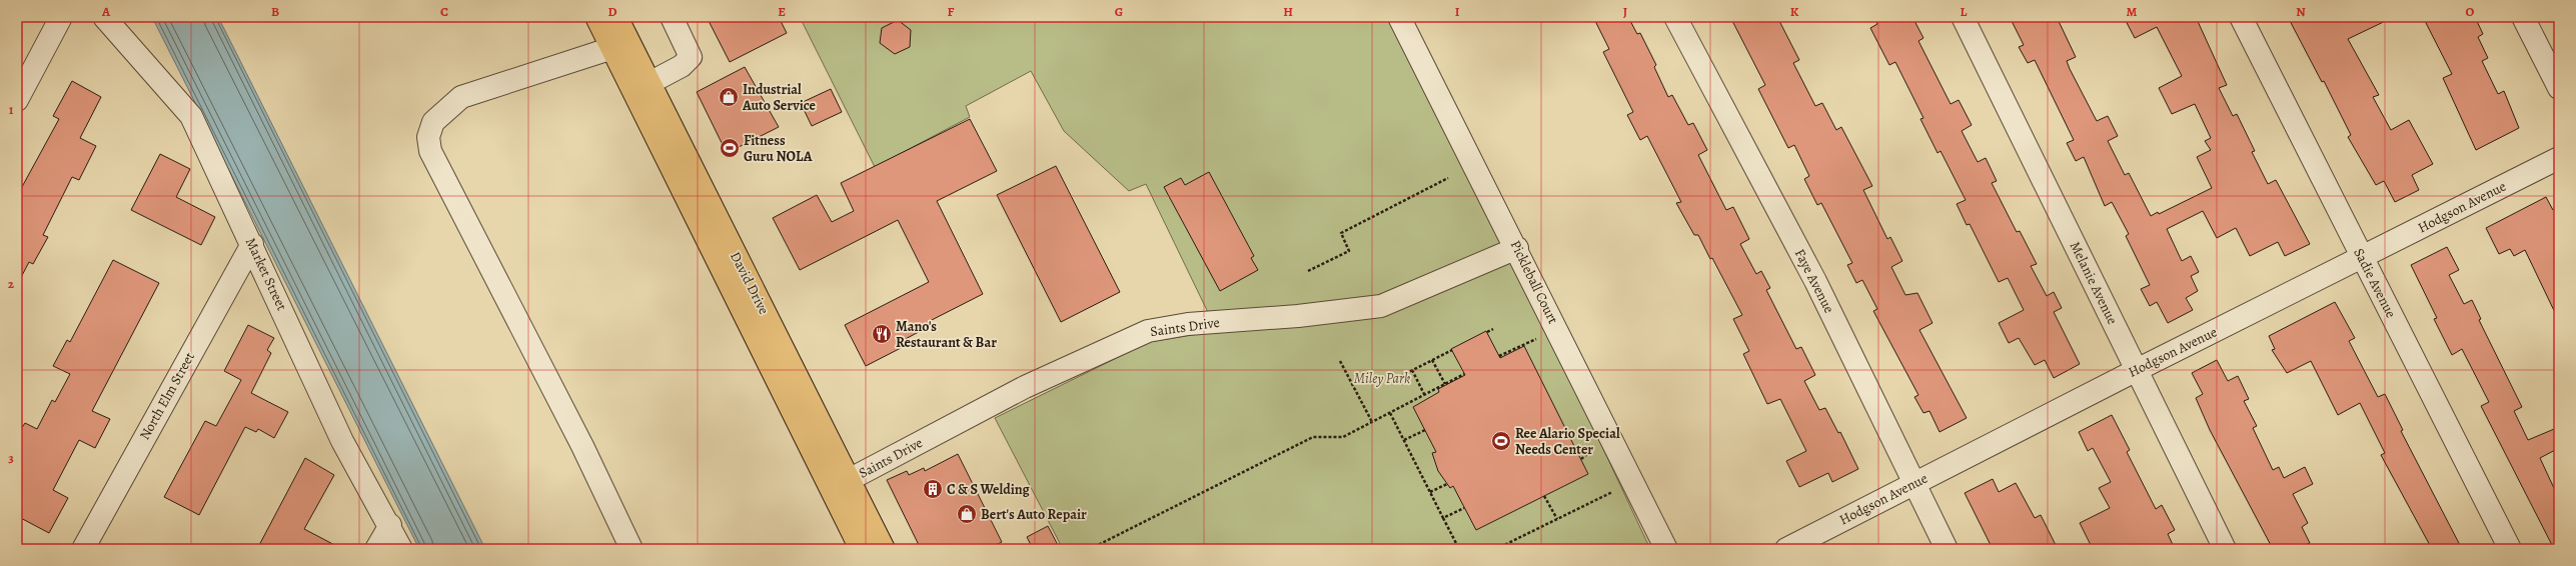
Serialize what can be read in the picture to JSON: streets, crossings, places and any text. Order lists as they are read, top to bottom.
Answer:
{
  "streets": {
    "main road": ["David Drive"],
    "street": [
      "Hodgson Avenue",
      "Market Street",
      "Faye Avenue",
      "Pickleball Court",
      "Melanie Avenue",
      "Sadie Avenue",
      "Saints Drive",
      "North Elm Street"
    ]
  },
  "crossings": [
    ["Hodgson Avenue", "Faye Avenue"],
    ["Hodgson Avenue", "Melanie Avenue"],
    ["Hodgson Avenue", "Sadie Avenue"],
    ["Market Street", "North Elm Street"],
    ["Pickleball Court", "Saints Drive"],
    ["David Drive", "Saints Drive"]
  ],
  "parks": ["Miley Park"],
  "places": {
    "shop": ["Industrial Auto Service", "Bert's Auto Repair"],
    "sports": ["Fitness Guru NOLA", "Ree Alario Special Needs Center"],
    "restaurant": ["Mano's Restaurant & Bar"],
    "building": ["C & S Welding"]
  },
  "grid": {
    "columns": [
      "A",
      "B",
      "C",
      "D",
      "E",
      "F",
      "G",
      "H",
      "I",
      "J",
      "K",
      "L",
      "M",
      "N",
      "O"
    ],
    "rows": ["1", "2", "3"]
  }
}
